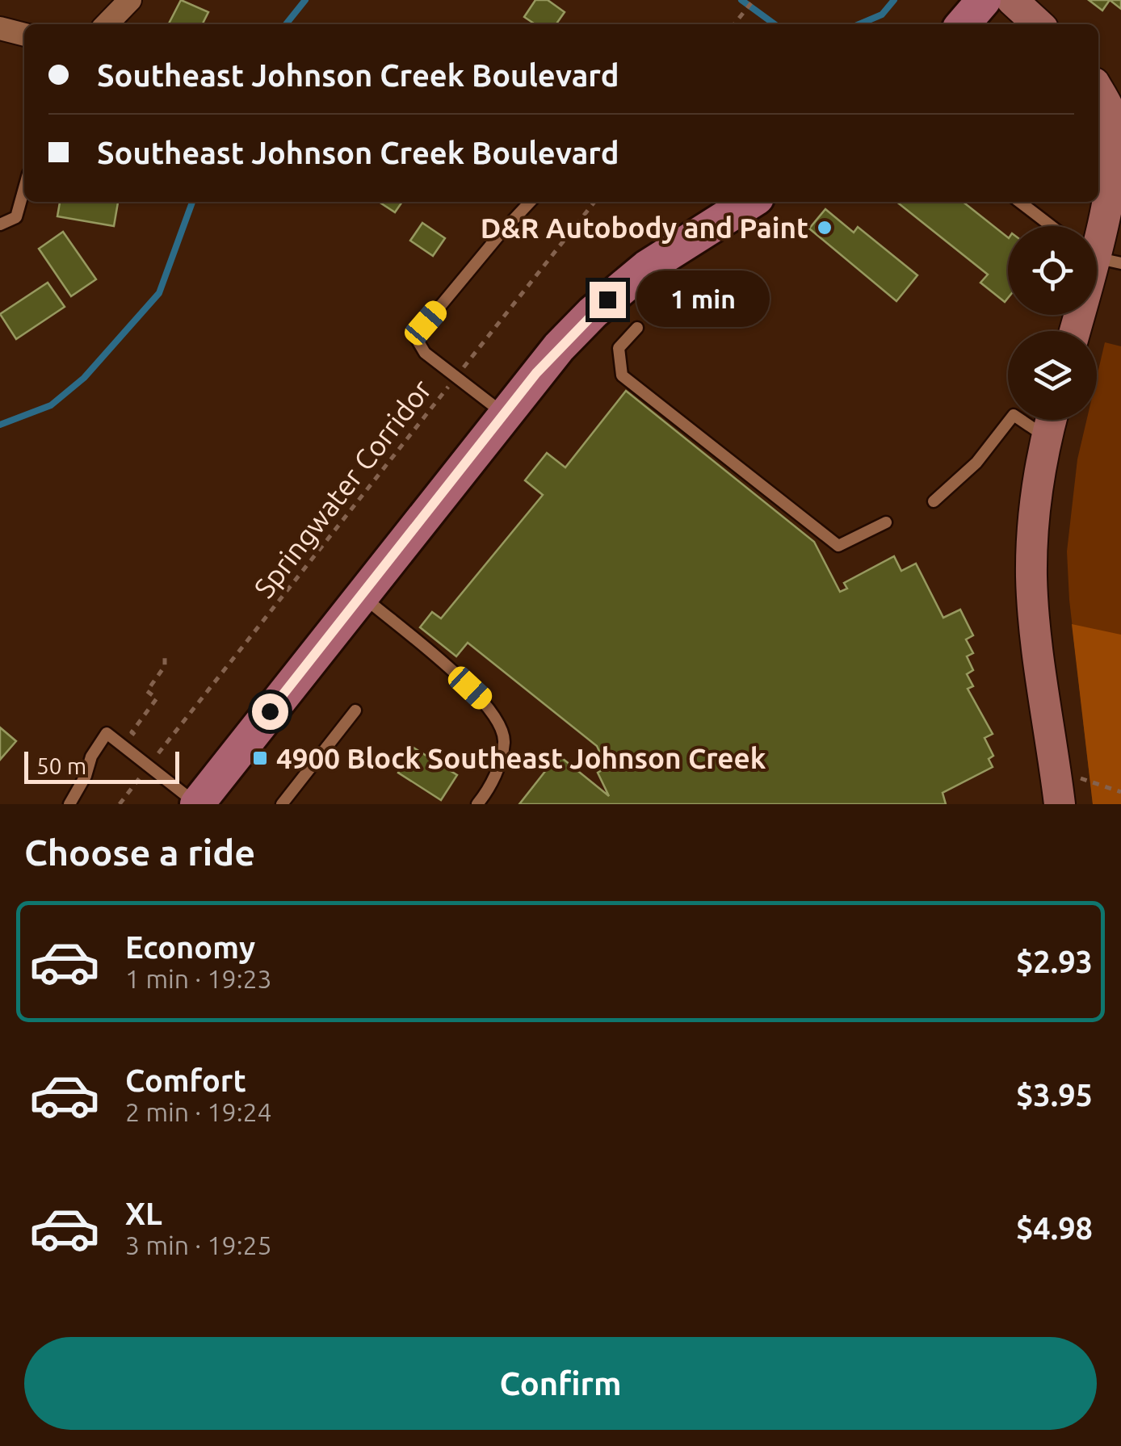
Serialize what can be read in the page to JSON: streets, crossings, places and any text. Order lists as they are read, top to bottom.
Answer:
{
  "streets": {
    "path": ["Springwater Corridor"]
  },
  "places": {
    "other": ["D&R Autobody and Paint"],
    "transit": ["4900 Block Southeast Johnson Creek"]
  },
  "scale_bar": "50 m",
  "page": {
    "banner": ["Southeast Johnson Creek Boulevard", "Southeast Johnson Creek Boulevard"],
    "bubble": "1 min",
    "scale": "50 m",
    "heading": "Choose a ride",
    "list": [
      {
        "name": "Economy",
        "note": "1 min · 19:23",
        "value": "$2.93"
      },
      {
        "name": "Comfort",
        "note": "2 min · 19:24",
        "value": "$3.95"
      },
      {
        "name": "XL",
        "note": "3 min · 19:25",
        "value": "$4.98"
      }
    ],
    "buttons": "Confirm"
  }
}
